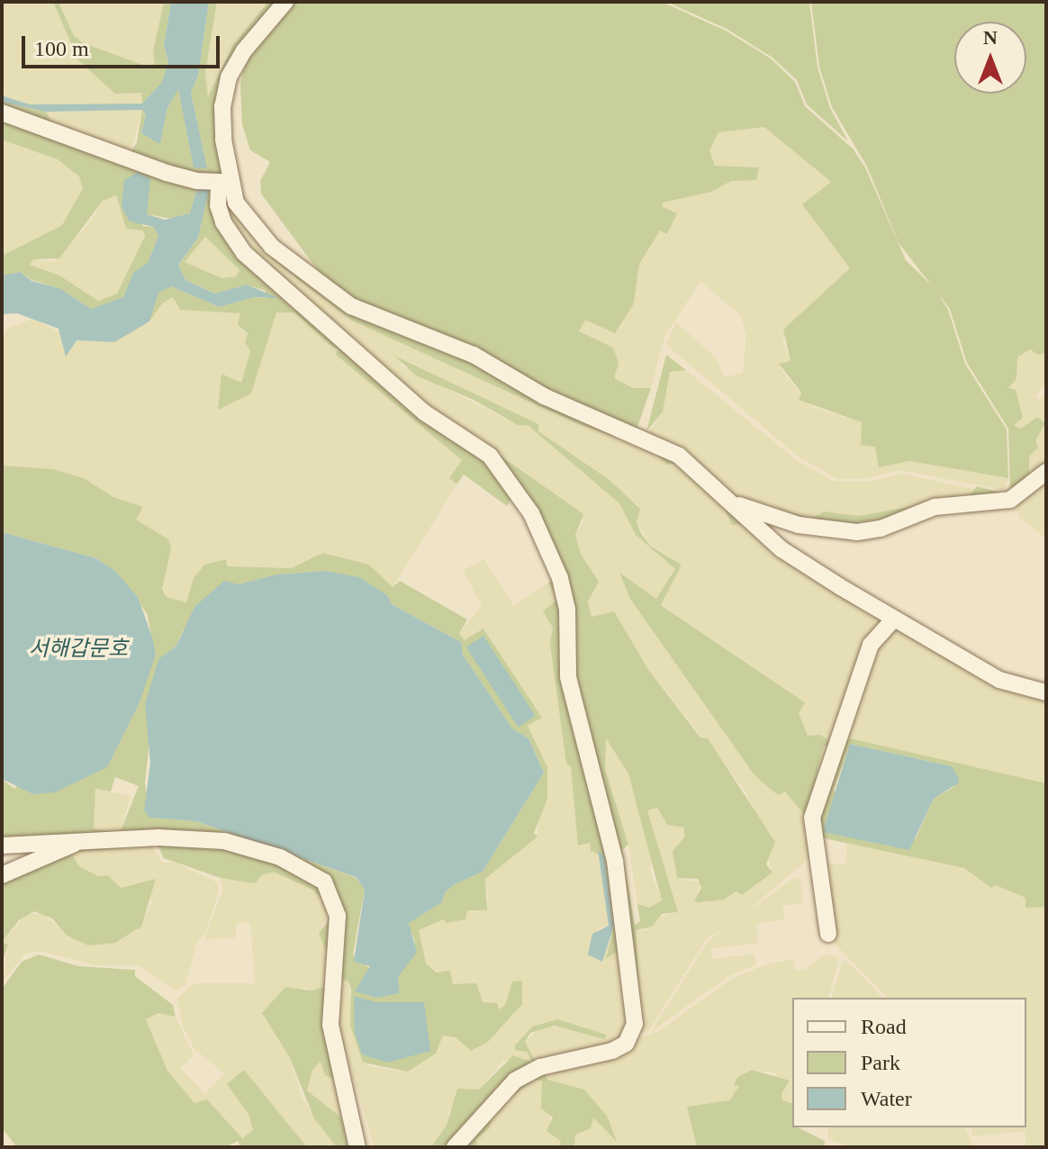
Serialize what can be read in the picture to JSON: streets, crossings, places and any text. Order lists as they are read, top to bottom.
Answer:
{
  "water": ["서해갑문호"],
  "legend": ["Road", "Park", "Water"],
  "scale_bar": "100 m",
  "north": "top"
}
